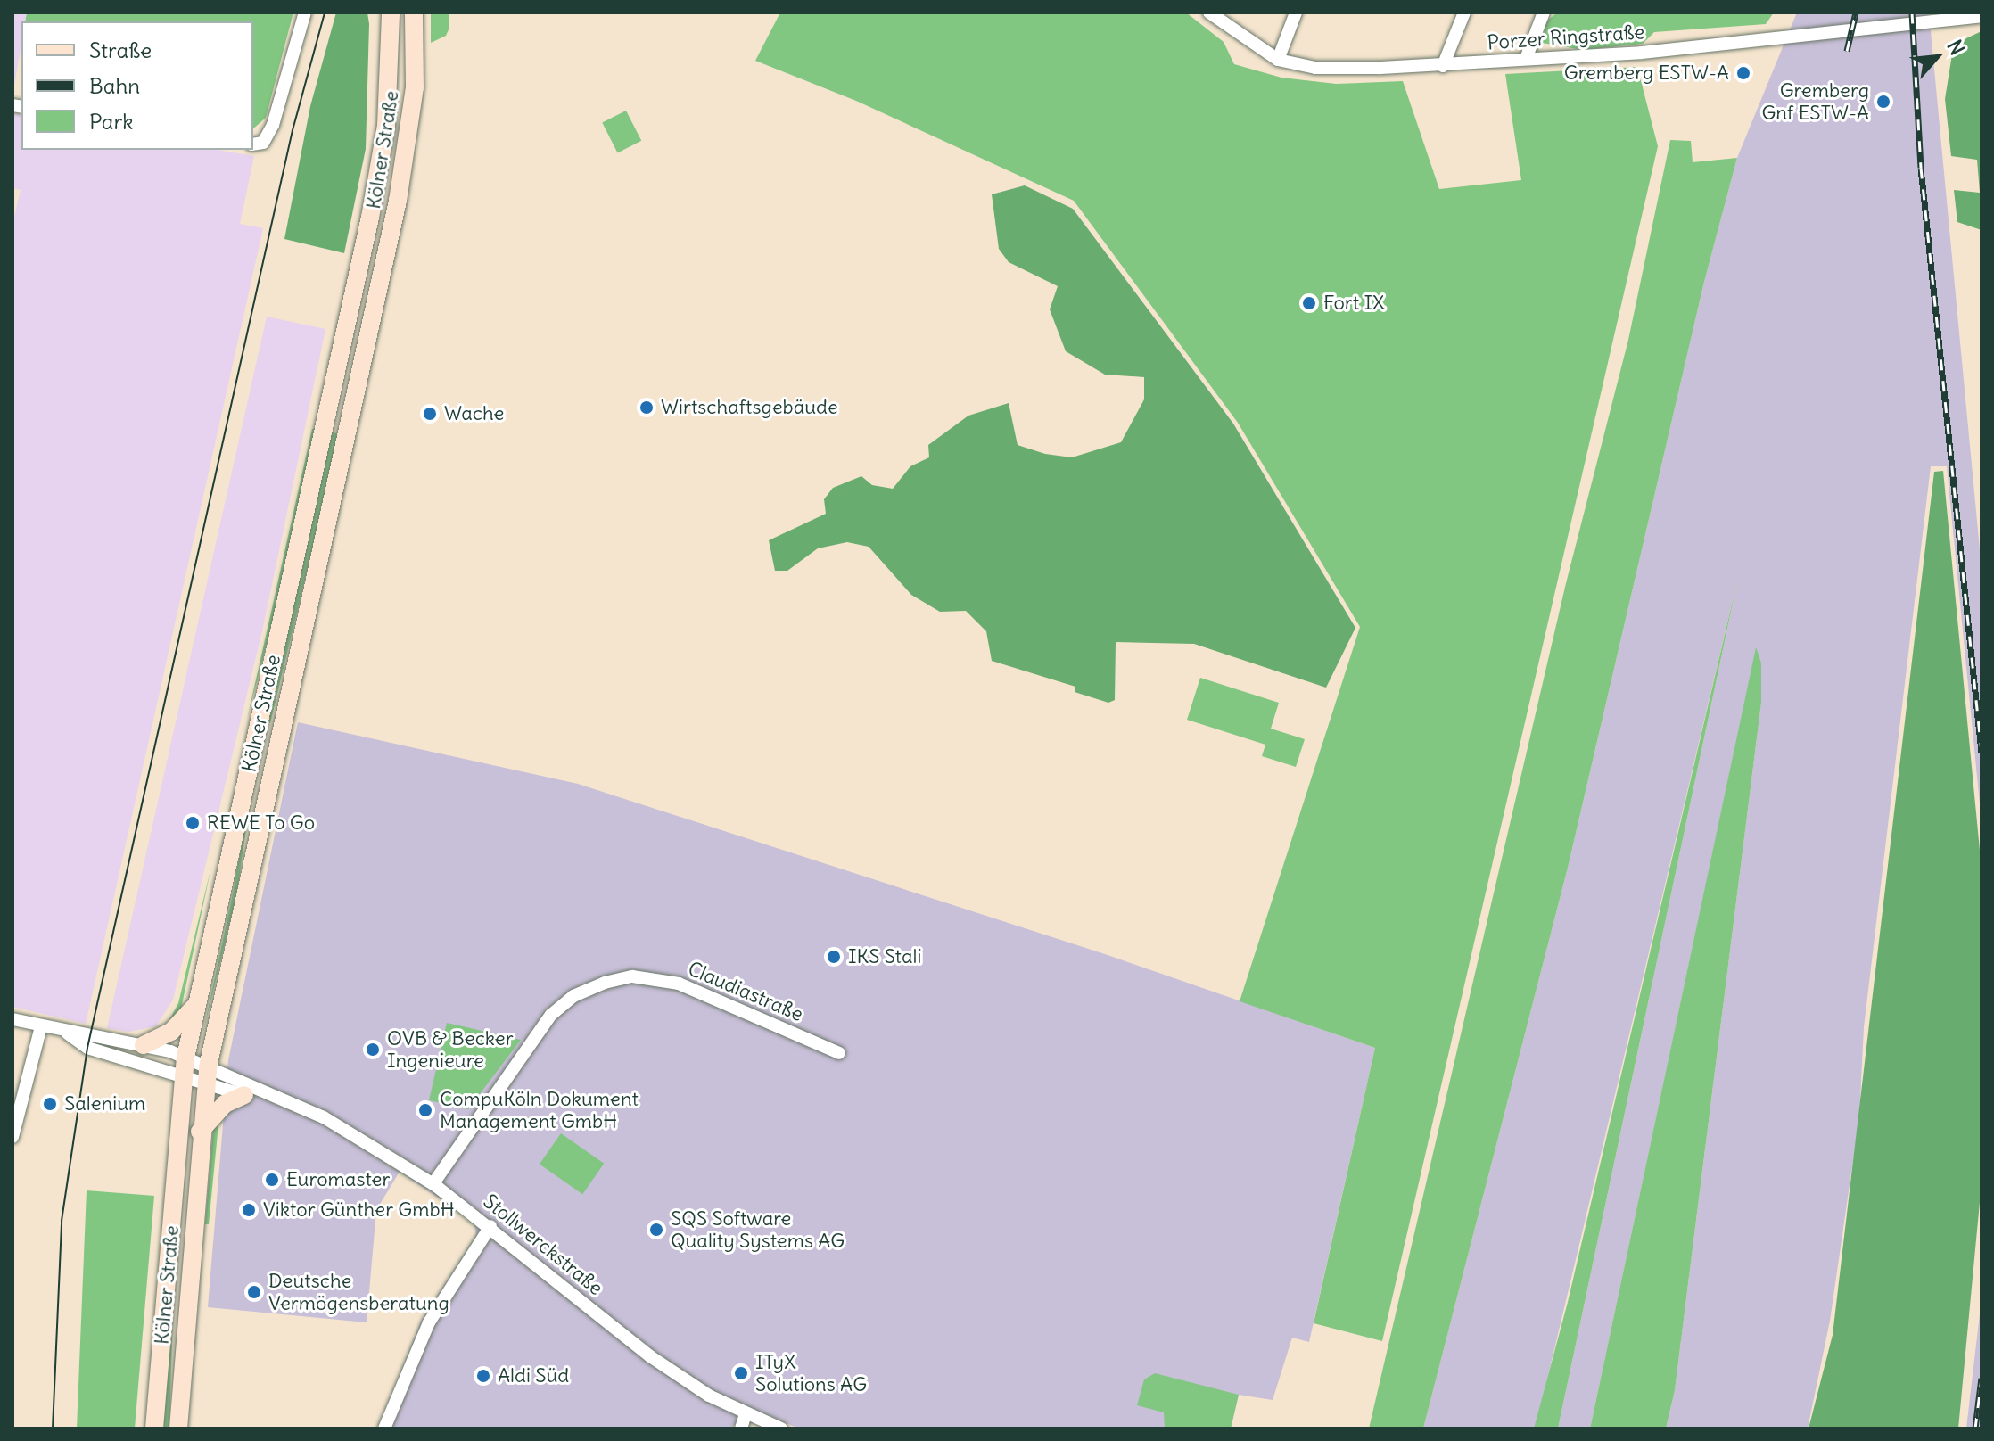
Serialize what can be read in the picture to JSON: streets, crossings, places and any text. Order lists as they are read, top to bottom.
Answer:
{
  "streets": {
    "main road": ["Kölner Straße"],
    "street": ["Porzer Ringstraße", "Claudiastraße", "Stollwerckstraße"]
  },
  "crossings": [
    ["Kölner Straße", "Stollwerckstraße"],
    ["Claudiastraße", "Stollwerckstraße"]
  ],
  "places": [
    "Gremberg ESTW-A",
    "Gremberg Gnf ESTW-A",
    "Fort IX",
    "Wirtschaftsgebäude",
    "Wache",
    "REWE To Go",
    "IKS Stali",
    "OVB & Becker Ingenieure",
    "Salenium",
    "CompuKöln Dokument Management GmbH",
    "Euromaster",
    "Viktor Günther GmbH",
    "SQS Software Quality Systems AG",
    "Deutsche Vermögensberatung",
    "ITyX Solutions AG",
    "Aldi Süd"
  ],
  "legend": ["Straße", "Bahn", "Park"],
  "north": "top right"
}
